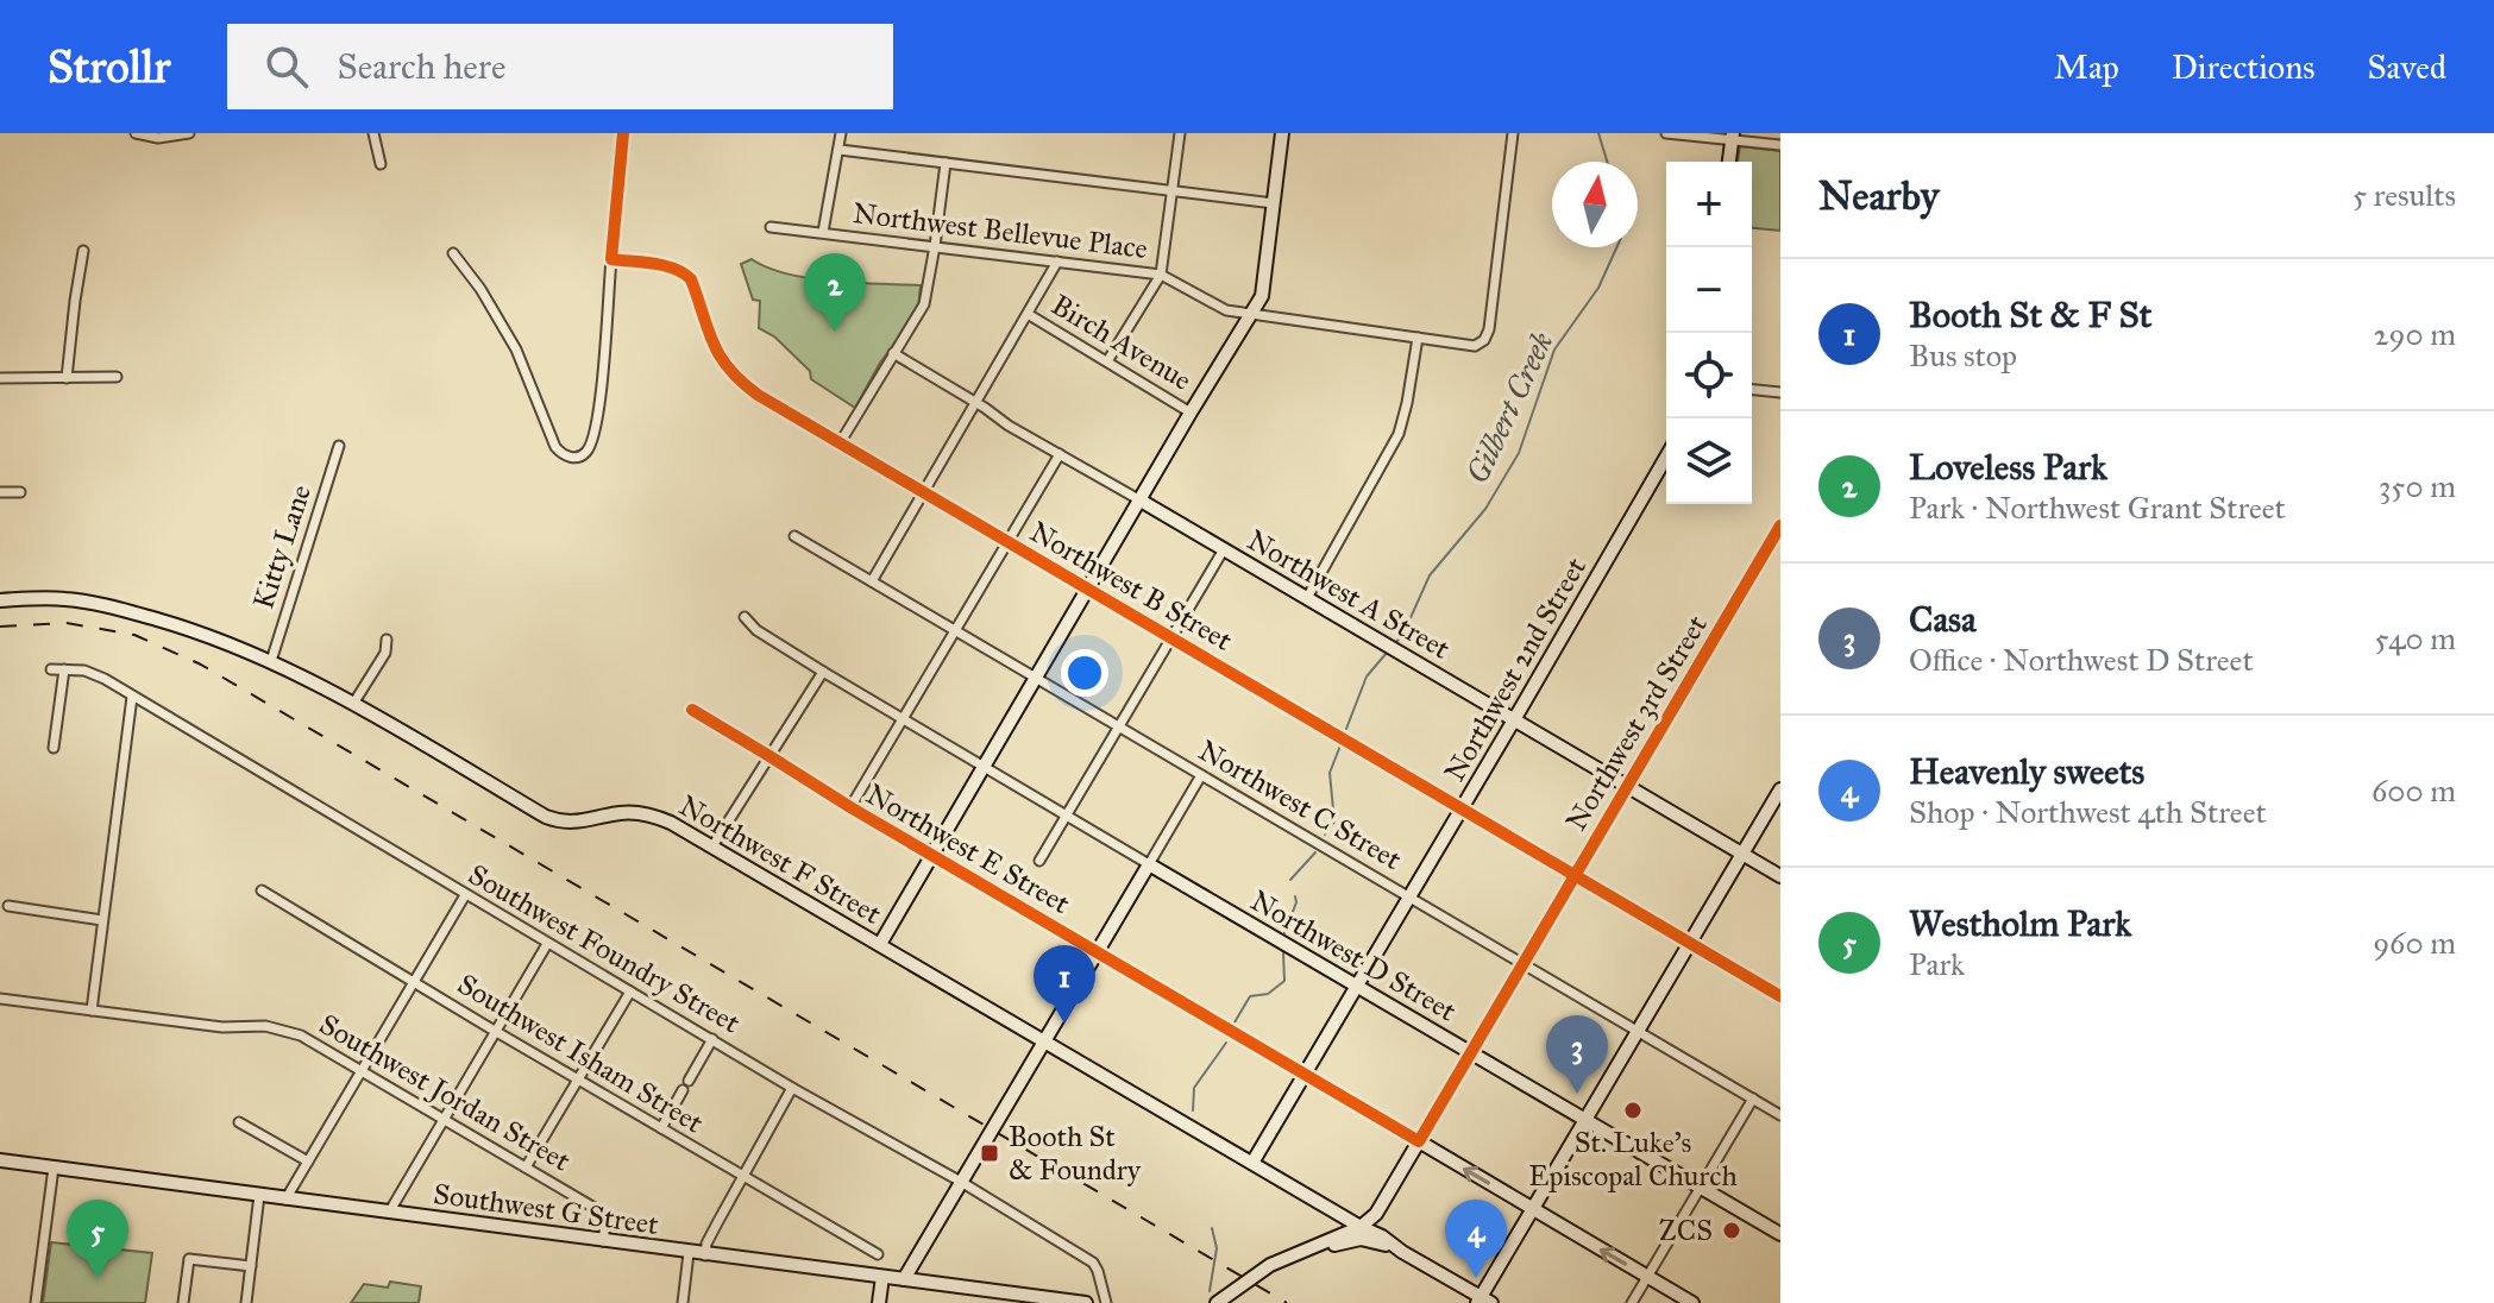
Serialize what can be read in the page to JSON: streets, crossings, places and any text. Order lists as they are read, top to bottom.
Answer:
{
  "streets": {
    "street": [
      "Northwest Bellevue Place",
      "Birch Avenue",
      "Kitty Lane",
      "Northwest B Street",
      "Northwest A Street",
      "Northwest 2nd Street",
      "Northwest 3rd Street",
      "Northwest C Street",
      "Northwest E Street",
      "Northwest F Street",
      "Southwest Foundry Street",
      "Northwest D Street",
      "Southwest Isham Street",
      "Southwest Jordan Street",
      "Southwest G Street"
    ]
  },
  "crossings": [
    ["Kitty Lane", "Northwest F Street"],
    ["Northwest B Street", "Northwest 2nd Street"],
    ["Northwest B Street", "Northwest 3rd Street"],
    ["Northwest A Street", "Northwest 2nd Street"],
    ["Northwest A Street", "Northwest 3rd Street"],
    ["Northwest 2nd Street", "Northwest C Street"],
    ["Northwest 2nd Street", "Northwest E Street"],
    ["Northwest 2nd Street", "Northwest F Street"],
    ["Northwest 2nd Street", "Northwest D Street"],
    ["Northwest 3rd Street", "Northwest C Street"],
    ["Northwest 3rd Street", "Northwest E Street"],
    ["Northwest 3rd Street", "Northwest F Street"],
    ["Northwest 3rd Street", "Northwest D Street"],
    ["Southwest Jordan Street", "Southwest G Street"]
  ],
  "water": ["Gilbert Creek"],
  "places": {
    "other": ["St. Luke's Episcopal Church", "ZCS"],
    "transit": ["Booth St & Foundry"]
  },
  "north": "top",
  "page": {
    "header": "Strollr",
    "search": "Search here",
    "nav": ["Map", "Directions", "Saved"],
    "heading": ["Nearby", "5 results"],
    "map_buttons": ["+", "−"],
    "pins": [
      "2",
      "1",
      "3",
      "4",
      "5"
    ],
    "list": [
      {
        "mark": "1",
        "name": "Booth St & F St",
        "note": "Bus stop",
        "value": "290 m"
      },
      {
        "mark": "2",
        "name": "Loveless Park",
        "note": "Park · Northwest Grant Street",
        "value": "350 m"
      },
      {
        "mark": "3",
        "name": "Casa",
        "note": "Office · Northwest D Street",
        "value": "540 m"
      },
      {
        "mark": "4",
        "name": "Heavenly sweets",
        "note": "Shop · Northwest 4th Street",
        "value": "600 m"
      },
      {
        "mark": "5",
        "name": "Westholm Park",
        "note": "Park",
        "value": "960 m"
      }
    ]
  }
}
